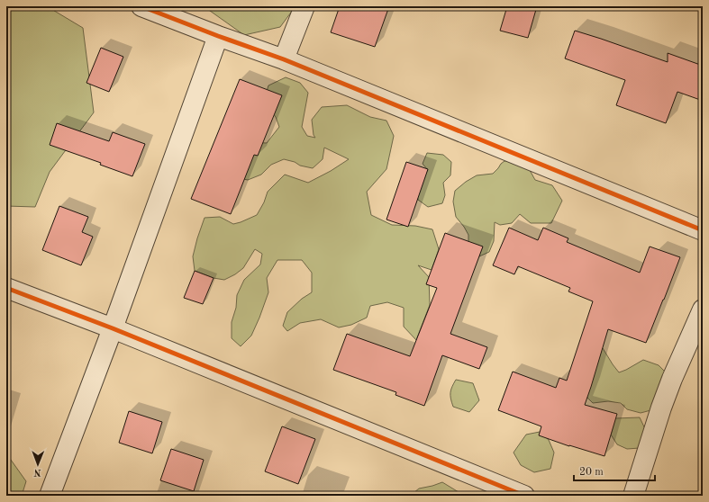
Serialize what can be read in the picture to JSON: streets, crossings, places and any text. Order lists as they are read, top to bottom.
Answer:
{
  "scale_bar": "20 m",
  "north": "bottom"
}
